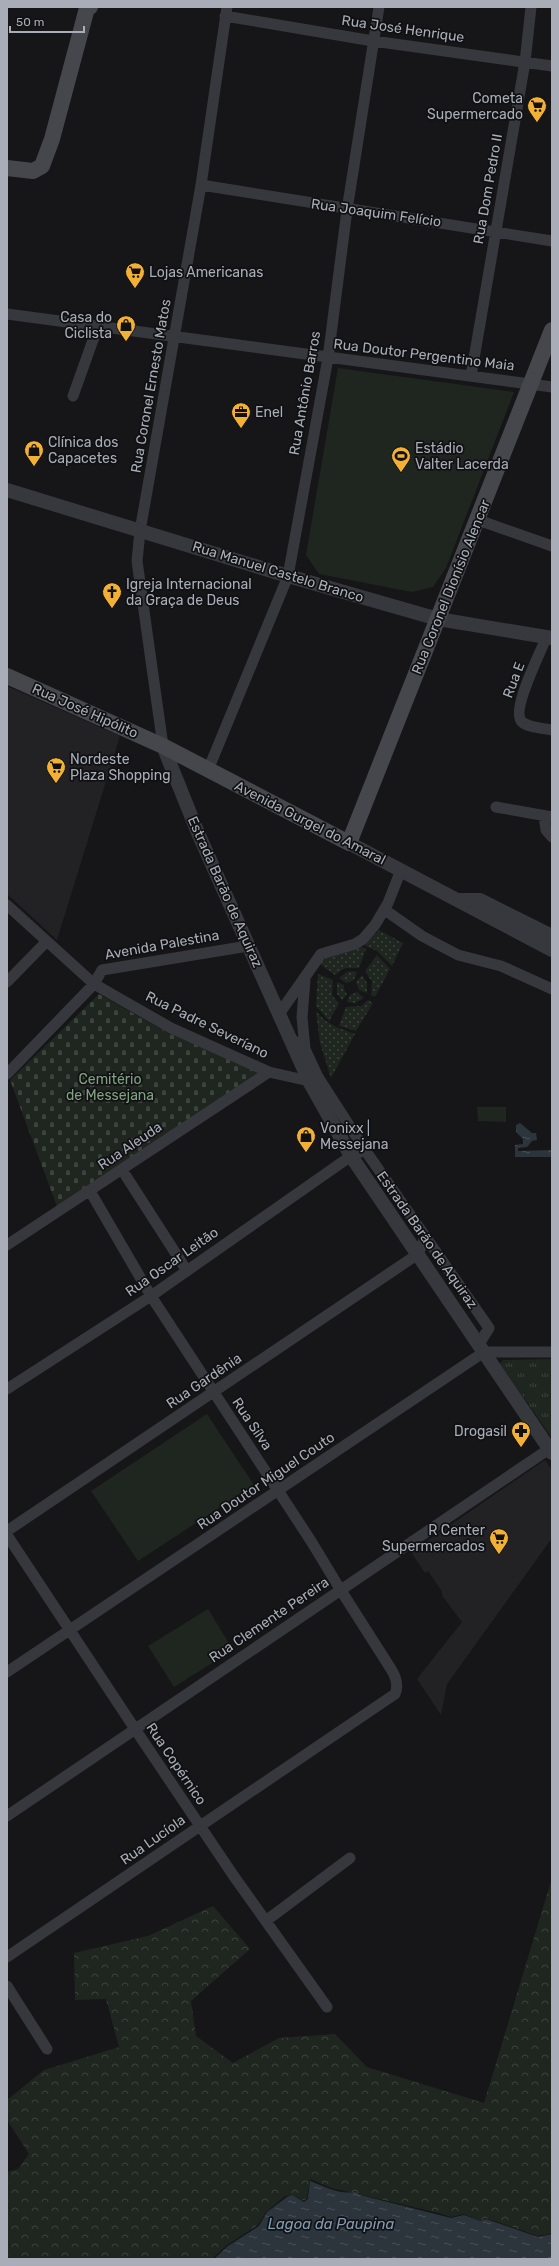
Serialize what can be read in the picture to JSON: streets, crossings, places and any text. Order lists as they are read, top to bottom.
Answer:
{
  "streets": {
    "main road": ["Rua Coronel Dionísio Alencar", "Rua José Hipólito", "Avenida Gurgel do Amaral"],
    "street": [
      "Rua José Henrique",
      "Rua Dom Pedro II",
      "Rua Joaquim Felício",
      "Rua Doutor Pergentino Maia",
      "Rua Coronel Ernesto Matos",
      "Rua Antônio Barros",
      "Rua Manuel Castelo Branco",
      "Rua E",
      "Estrada Barão de Aquiraz",
      "Avenida Palestina",
      "Rua Padre Severíano",
      "Rua Aleuda",
      "Rua Oscar Leitão",
      "Rua Gardênia",
      "Rua Sílva",
      "Rua Doutor Miguel Couto",
      "Rua Clemente Pereira",
      "Rua Copérnico",
      "Rua Lucíola"
    ]
  },
  "crossings": [
    ["Rua José Henrique", "Rua Dom Pedro II"],
    ["Rua José Henrique", "Rua Coronel Ernesto Matos"],
    ["Rua José Henrique", "Rua Antônio Barros"],
    ["Rua Dom Pedro II", "Rua Joaquim Felício"],
    ["Rua Dom Pedro II", "Rua Doutor Pergentino Maia"],
    ["Rua Joaquim Felício", "Rua Coronel Ernesto Matos"],
    ["Rua Joaquim Felício", "Rua Antônio Barros"],
    ["Rua Doutor Pergentino Maia", "Rua Coronel Ernesto Matos"],
    ["Rua Doutor Pergentino Maia", "Rua Antônio Barros"],
    ["Rua Doutor Pergentino Maia", "Rua Coronel Dionísio Alencar"],
    ["Rua Coronel Ernesto Matos", "Rua Manuel Castelo Branco"],
    ["Rua Coronel Ernesto Matos", "Rua José Hipólito"],
    ["Rua Coronel Ernesto Matos", "Avenida Gurgel do Amaral"],
    ["Rua Coronel Ernesto Matos", "Estrada Barão de Aquiraz"],
    ["Rua Antônio Barros", "Rua Manuel Castelo Branco"],
    ["Rua Antônio Barros", "Avenida Gurgel do Amaral"],
    ["Rua Manuel Castelo Branco", "Rua Coronel Dionísio Alencar"],
    ["Rua Manuel Castelo Branco", "Rua E"],
    ["Rua Coronel Dionísio Alencar", "Avenida Gurgel do Amaral"],
    ["Rua José Hipólito", "Avenida Gurgel do Amaral"],
    ["Rua José Hipólito", "Estrada Barão de Aquiraz"],
    ["Avenida Gurgel do Amaral", "Estrada Barão de Aquiraz"],
    ["Estrada Barão de Aquiraz", "Avenida Palestina"],
    ["Estrada Barão de Aquiraz", "Rua Padre Severíano"],
    ["Estrada Barão de Aquiraz", "Rua Oscar Leitão"],
    ["Estrada Barão de Aquiraz", "Rua Gardênia"],
    ["Estrada Barão de Aquiraz", "Rua Doutor Miguel Couto"],
    ["Estrada Barão de Aquiraz", "Rua Clemente Pereira"],
    ["Avenida Palestina", "Rua Padre Severíano"],
    ["Rua Padre Severíano", "Rua Aleuda"],
    ["Rua Aleuda", "Rua Sílva"],
    ["Rua Oscar Leitão", "Rua Sílva"],
    ["Rua Gardênia", "Rua Sílva"],
    ["Rua Sílva", "Rua Doutor Miguel Couto"],
    ["Rua Sílva", "Rua Clemente Pereira"],
    ["Rua Sílva", "Rua Lucíola"],
    ["Rua Doutor Miguel Couto", "Rua Copérnico"],
    ["Rua Clemente Pereira", "Rua Copérnico"],
    ["Rua Copérnico", "Rua Lucíola"]
  ],
  "water": ["Lagoa da Paupina"],
  "parks": ["Cemitério de Messejana"],
  "places": {
    "supermarket": [
      "Cometa Supermercado",
      "Lojas Americanas",
      "Nordeste Plaza Shopping",
      "R Center Supermercados"
    ],
    "shop": ["Casa do Ciclista", "Clínica dos Capacetes", "Vonixx | Messejana"],
    "office": ["Enel"],
    "sports": ["Estádio Valter Lacerda"],
    "church": ["Igreja Internacional da Graça de Deus"],
    "pharmacy": ["Drogasil"]
  },
  "scale_bar": "50 m"
}
